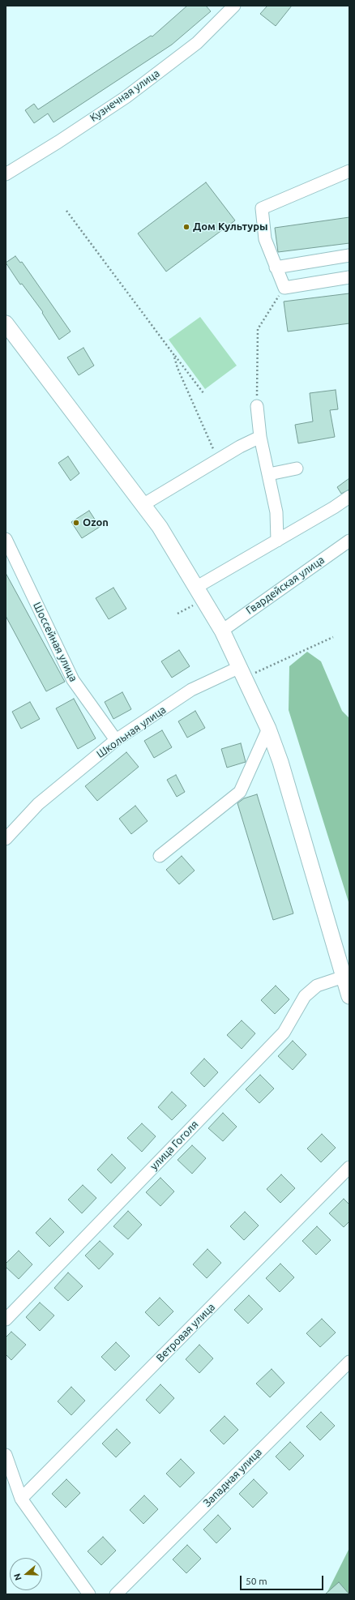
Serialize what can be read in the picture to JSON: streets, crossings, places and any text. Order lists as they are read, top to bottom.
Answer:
{
  "streets": {
    "street": [
      "Кузнечная улица",
      "Гвардейская улица",
      "Шоссейная улица",
      "Школьная улица",
      "улица Гоголя",
      "Ветровая улица",
      "Западная улица"
    ]
  },
  "crossings": [
    ["Шоссейная улица", "Школьная улица"]
  ],
  "places": ["Дом Культуры", "Ozon"],
  "scale_bar": "50 m",
  "north": "left"
}
